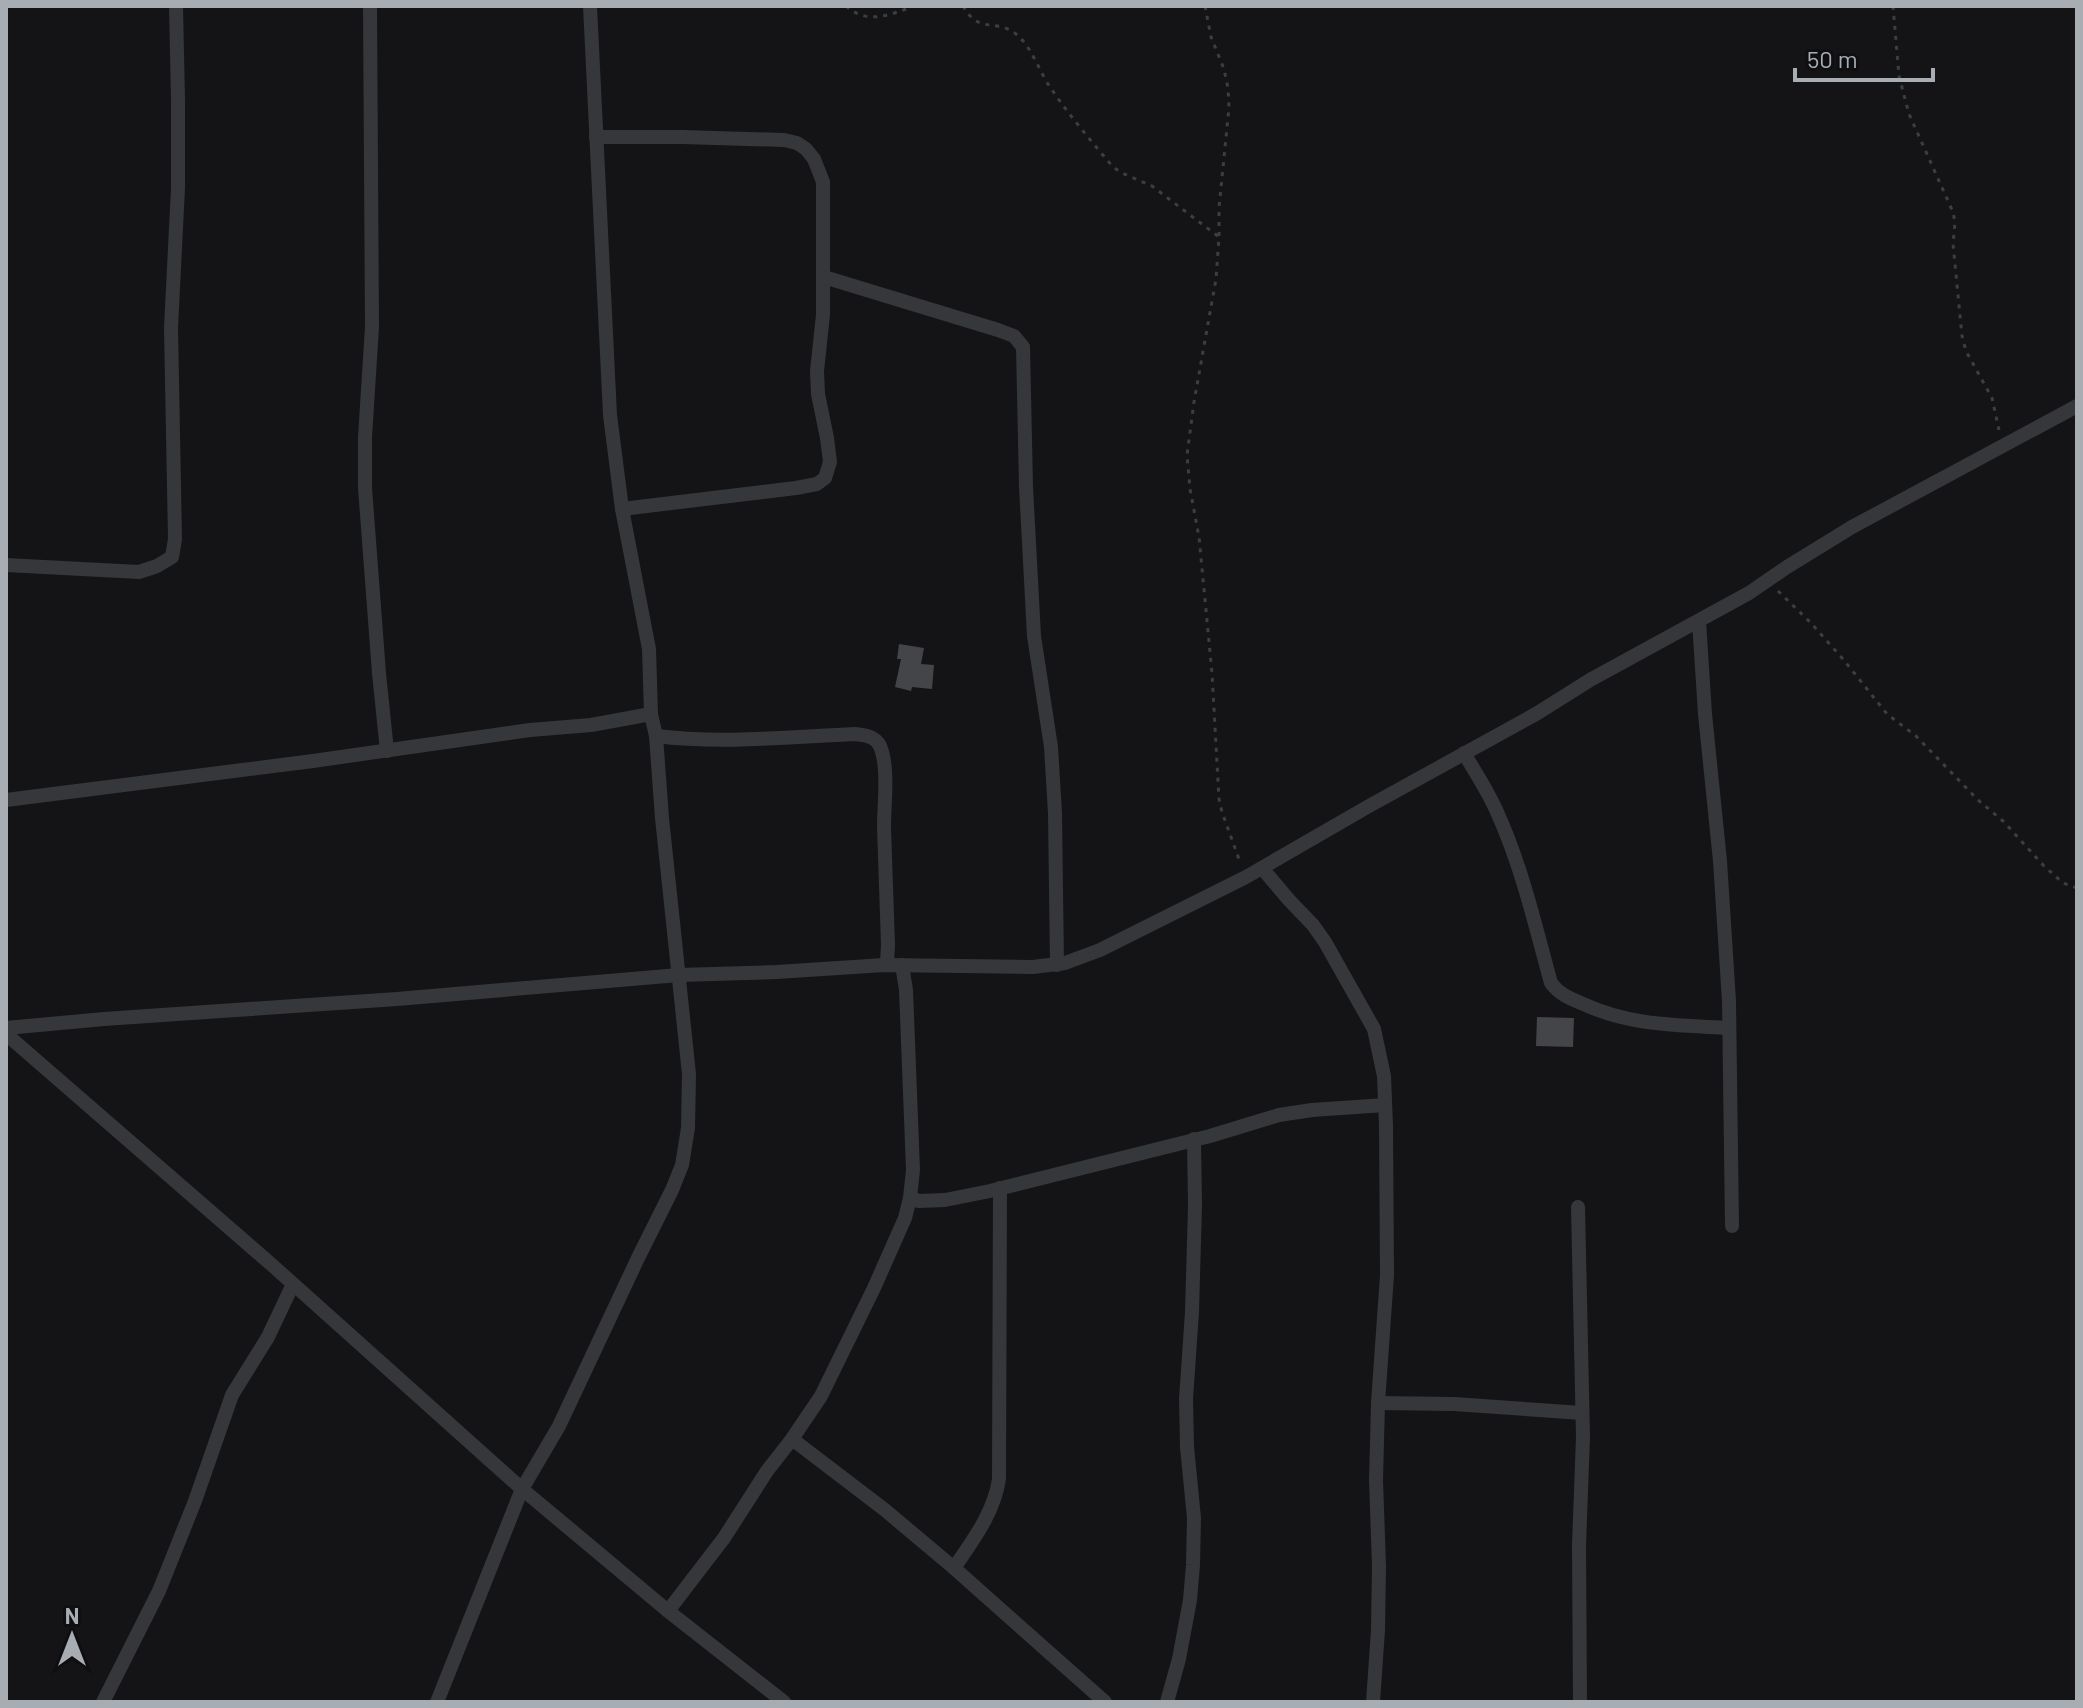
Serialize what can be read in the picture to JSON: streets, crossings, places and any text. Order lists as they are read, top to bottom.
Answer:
{
  "scale_bar": "50 m",
  "north": "top"
}
